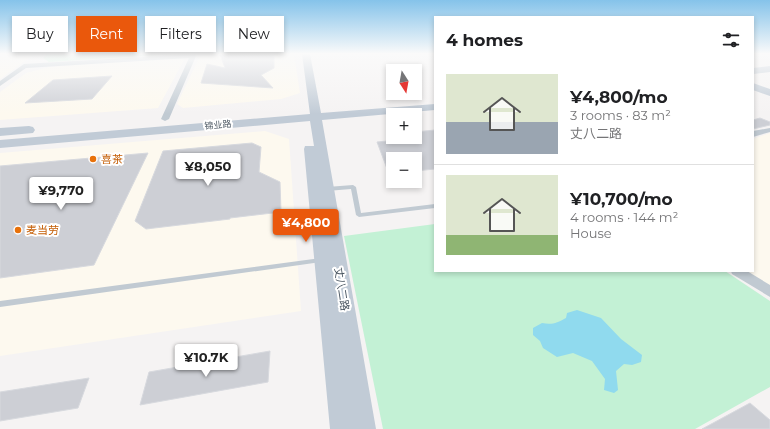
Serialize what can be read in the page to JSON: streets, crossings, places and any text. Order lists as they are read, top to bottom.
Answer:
{
  "streets": {
    "street": ["锦业路", "丈八二路"]
  },
  "crossings": [
    ["锦业路", "丈八二路"]
  ],
  "places": ["喜茶", "麦当劳"],
  "north": "bottom",
  "page": {
    "chip": [
      "Buy",
      "Rent",
      "Filters",
      "New"
    ],
    "heading": "4 homes",
    "map_buttons": ["+", "−"],
    "list": [
      {
        "name": "¥4,800/mo",
        "note": "3 rooms · 83 m² · 丈八二路"
      },
      {
        "name": "¥10,700/mo",
        "note": "4 rooms · 144 m² · House"
      }
    ],
    "price": [
      "¥8,050",
      "¥9,770",
      "¥4,800",
      "¥10.7K"
    ]
  }
}
